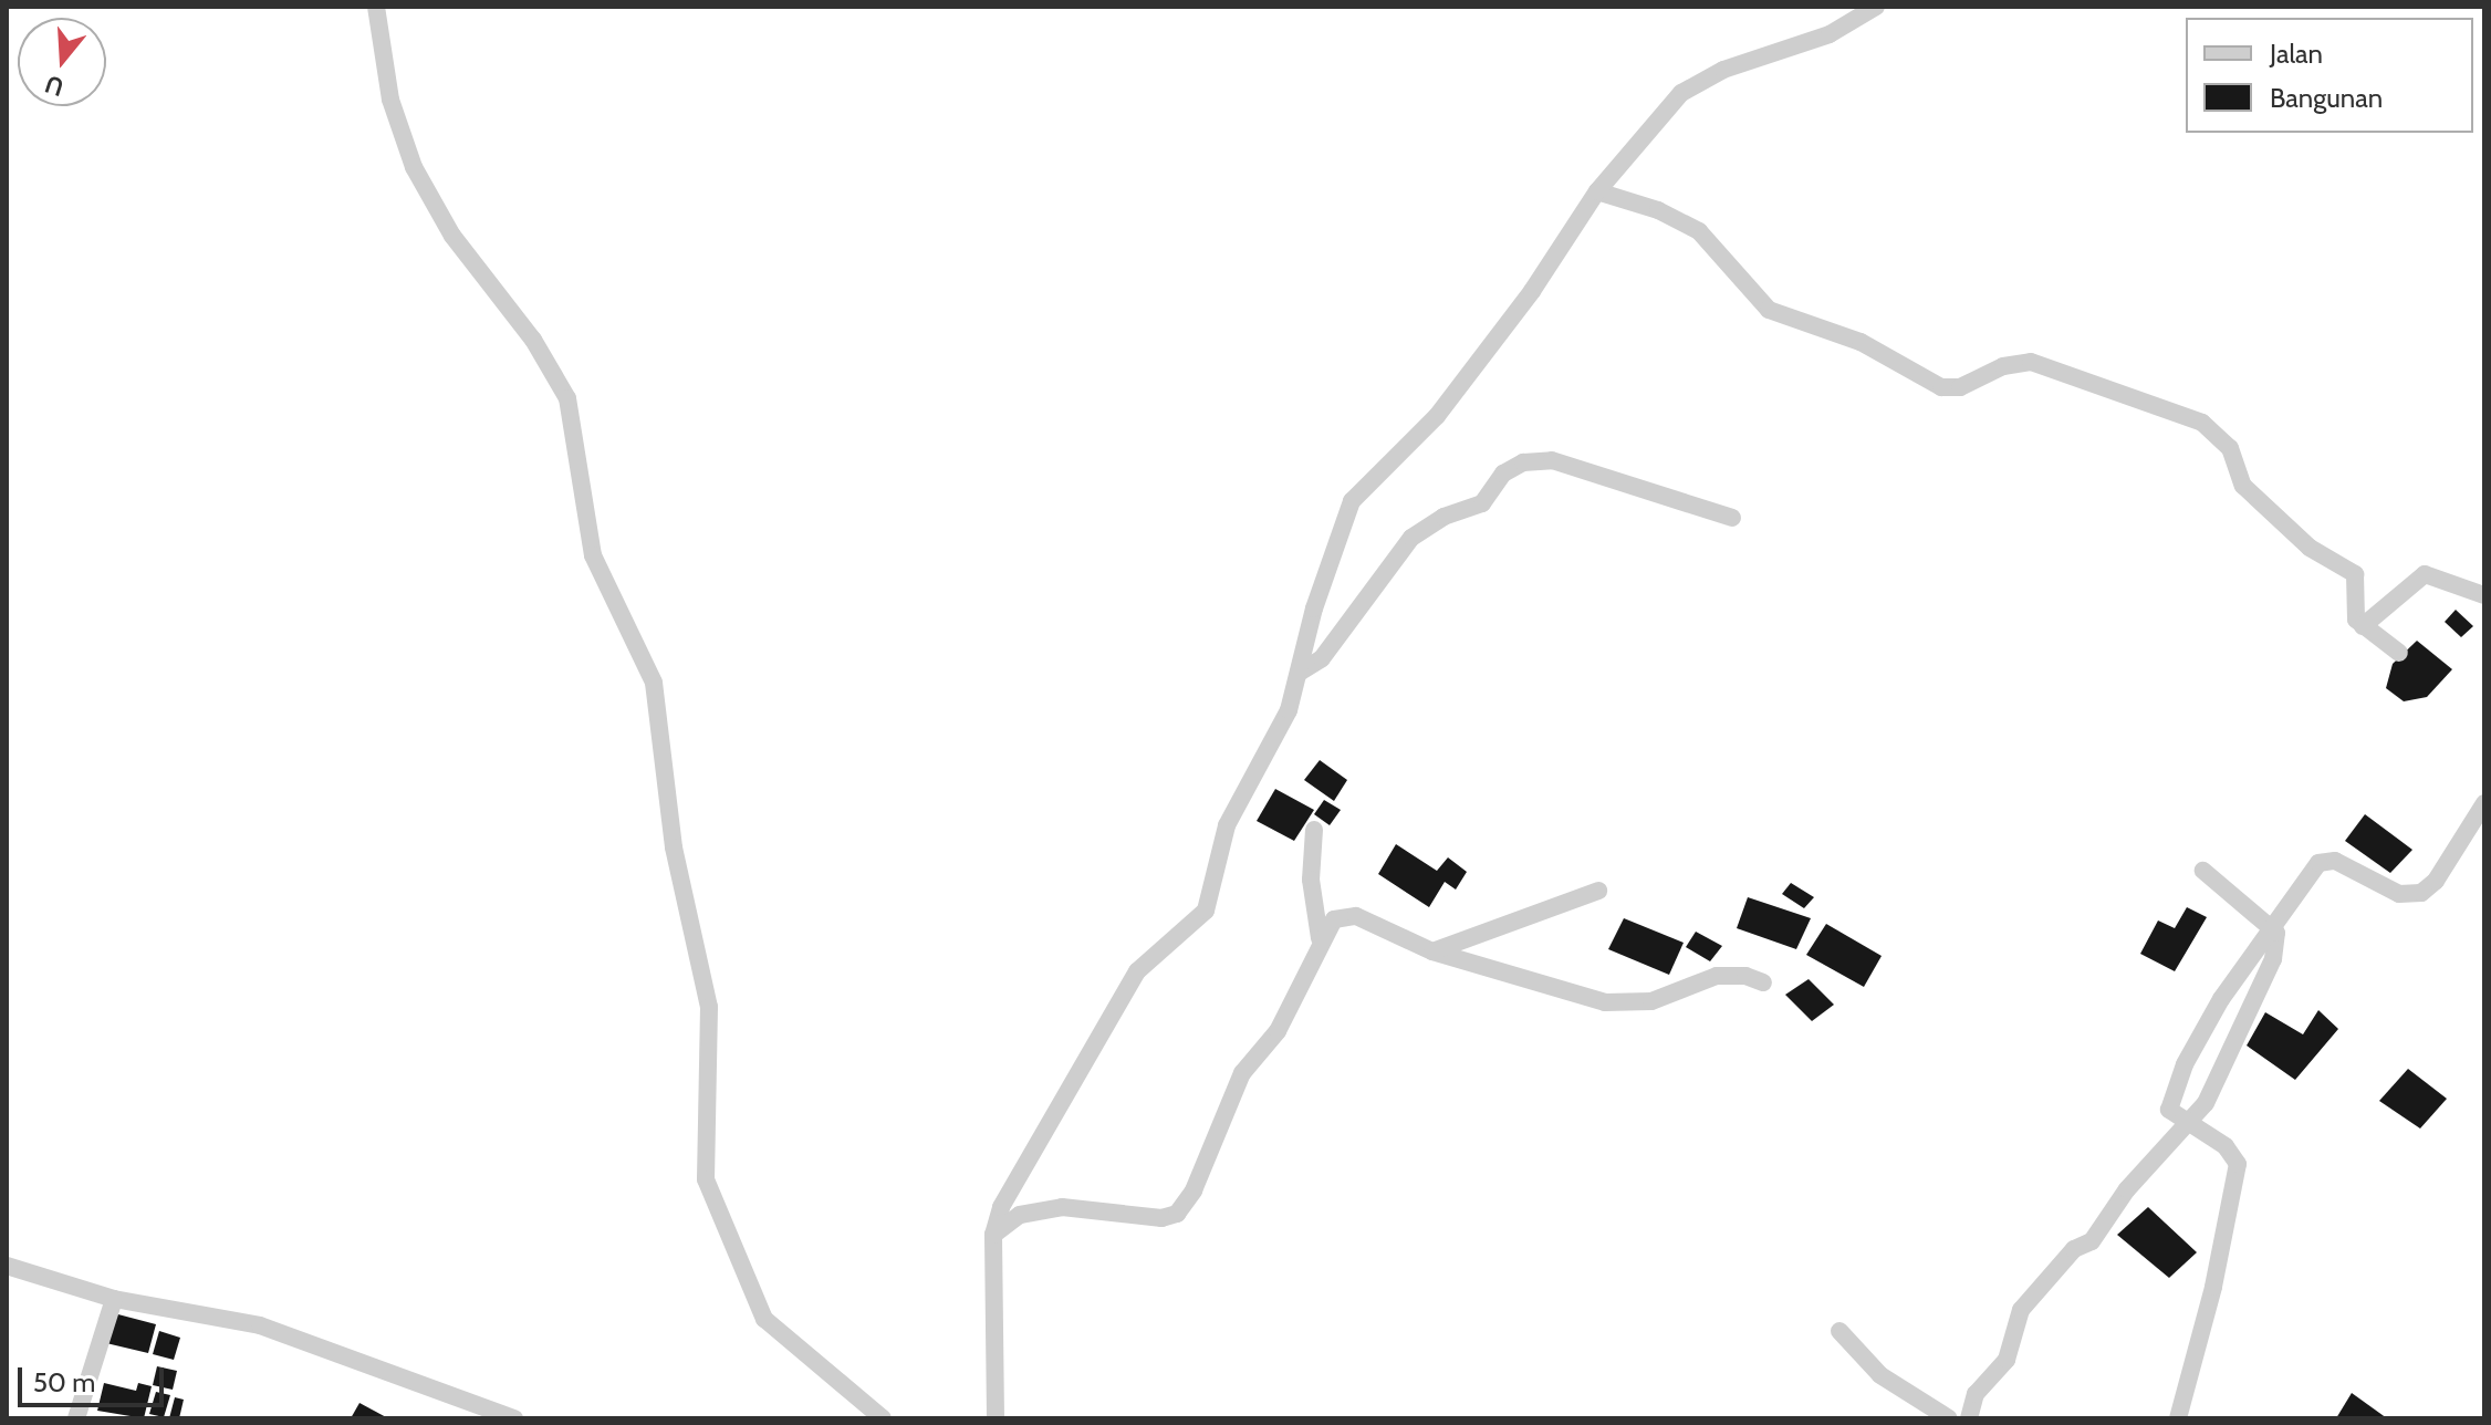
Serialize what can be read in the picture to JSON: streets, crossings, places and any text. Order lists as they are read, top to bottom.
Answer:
{
  "legend": ["Jalan", "Bangunan"],
  "scale_bar": "50 m",
  "north": "bottom"
}
